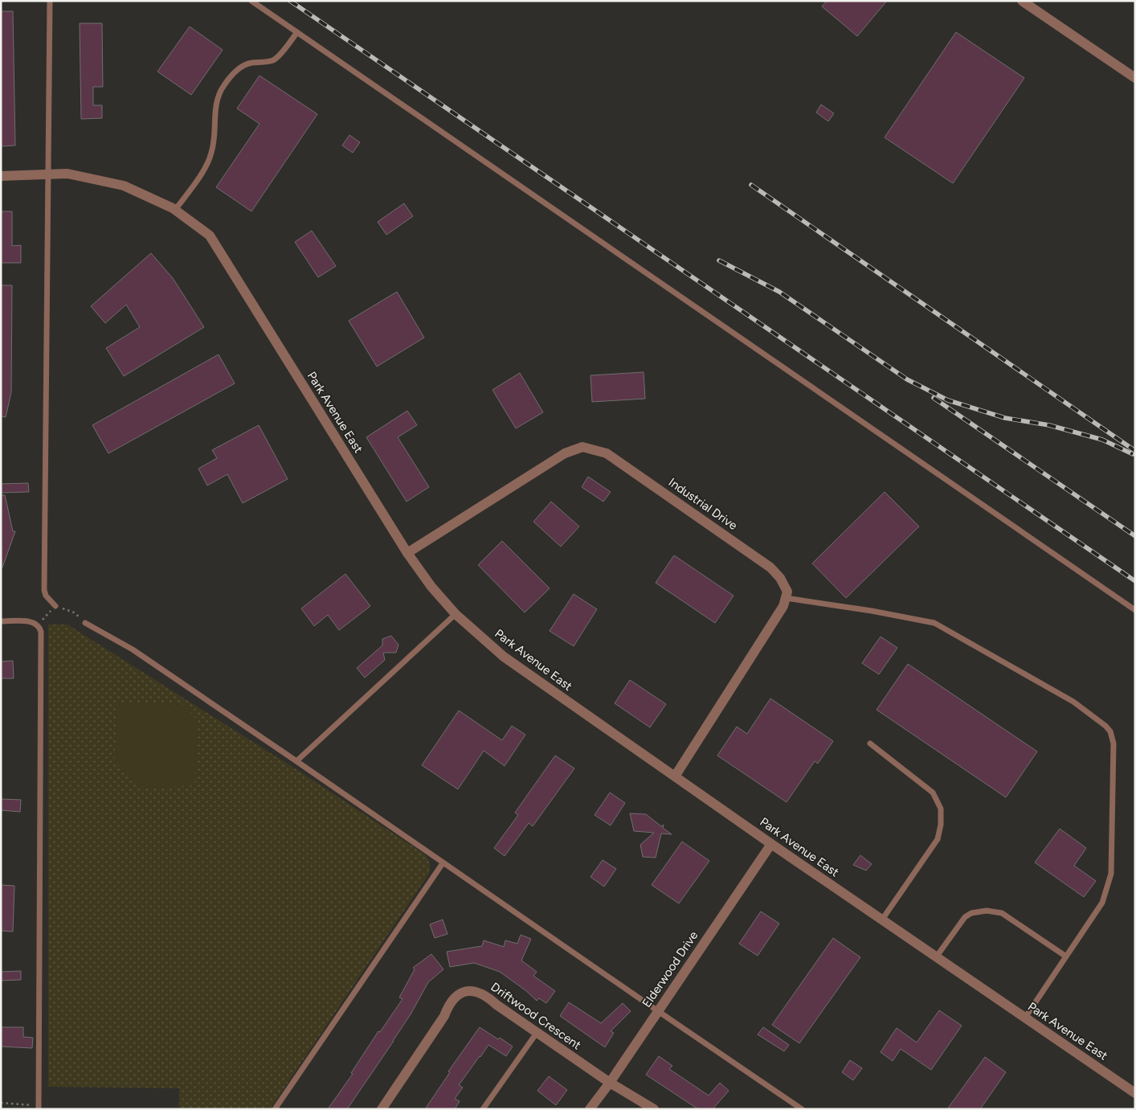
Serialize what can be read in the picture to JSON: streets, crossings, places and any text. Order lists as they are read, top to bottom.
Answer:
{
  "streets": {
    "street": [
      "Park Avenue East",
      "Industrial Drive",
      "Elderwood Drive",
      "Driftwood Crescent"
    ]
  },
  "crossings": [
    ["Park Avenue East", "Industrial Drive"],
    ["Park Avenue East", "Elderwood Drive"],
    ["Elderwood Drive", "Driftwood Crescent"]
  ]
}
